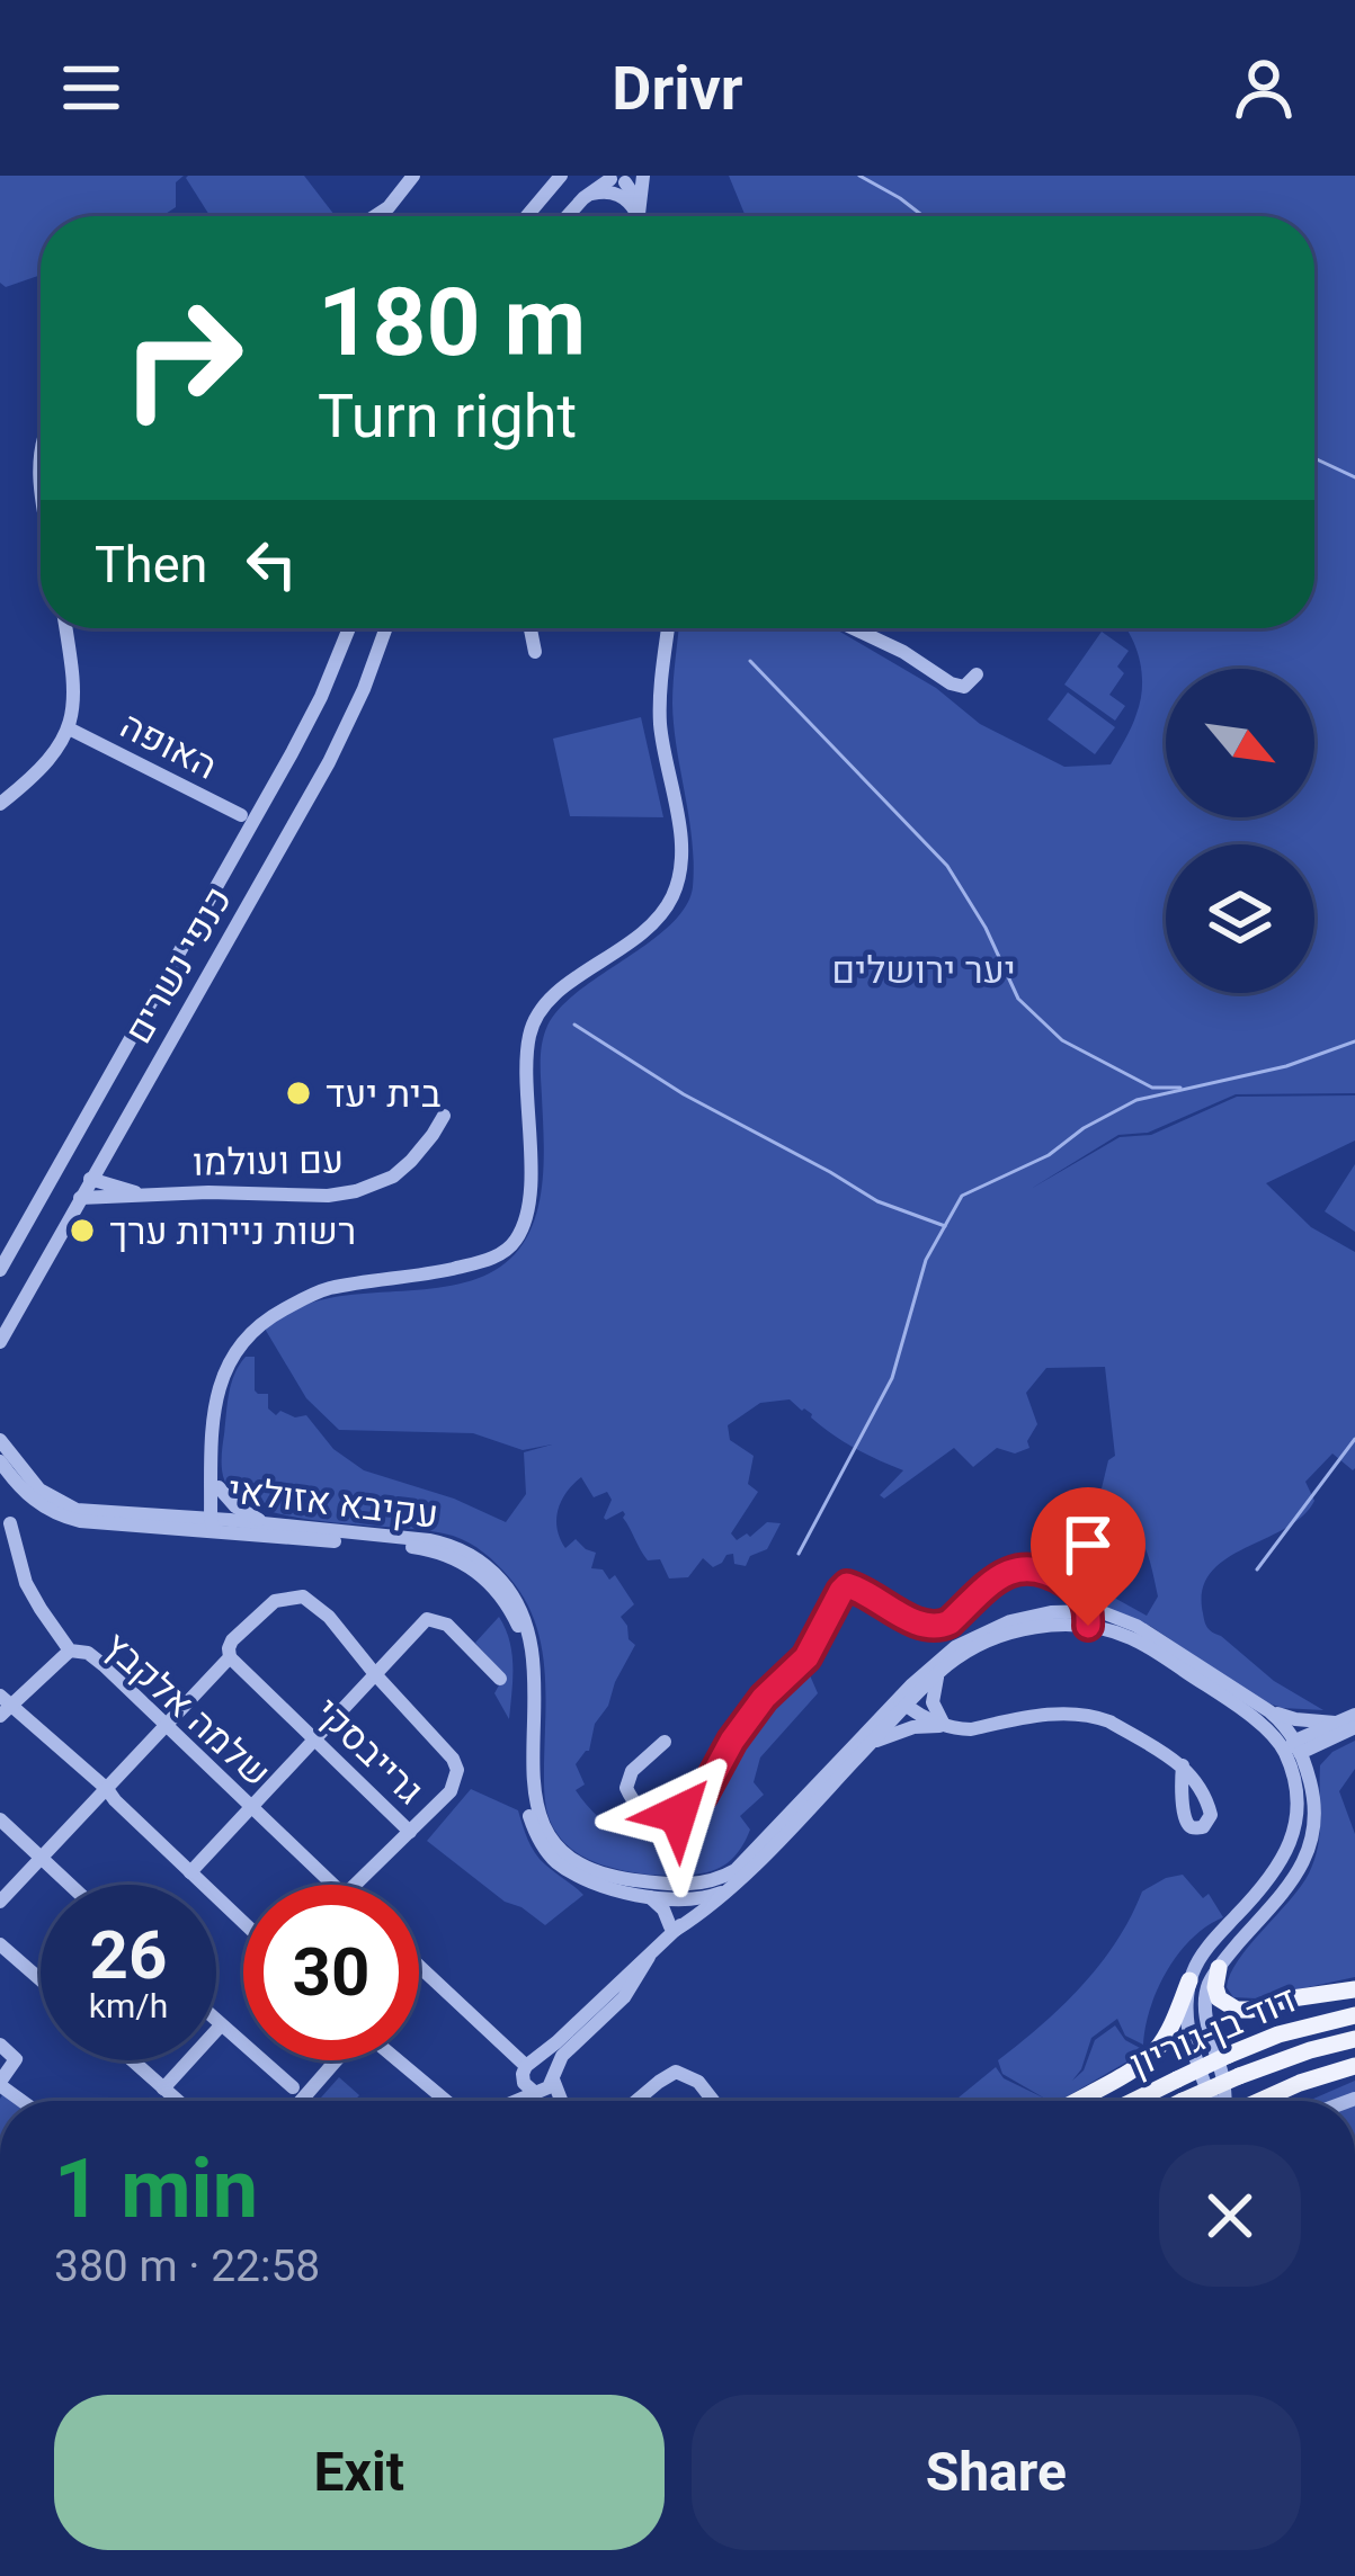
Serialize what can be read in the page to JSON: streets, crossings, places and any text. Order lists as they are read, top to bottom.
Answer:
{
  "streets": {
    "main road": ["דוד בן-גוריון"],
    "street": [
      "האופה",
      "כנפי נשרים",
      "עם ועולמו",
      "עקיבא אזולאי",
      "שלמה אלקבץ",
      "גרייבסקי"
    ]
  },
  "crossings": [
    ["כנפי נשרים", "עם ועולמו"]
  ],
  "parks": ["יער ירושלים"],
  "places": ["בית יעד", "רשות ניירות ערך"],
  "north": "bottom right",
  "page": {
    "header": "Drivr",
    "turn": ["180 m", "Turn right"],
    "then": "Then",
    "speed": "26 km/h",
    "limit": "30",
    "heading": ["1 min", "380 m · 22:58"],
    "buttons": ["Exit", "Share"]
  }
}
